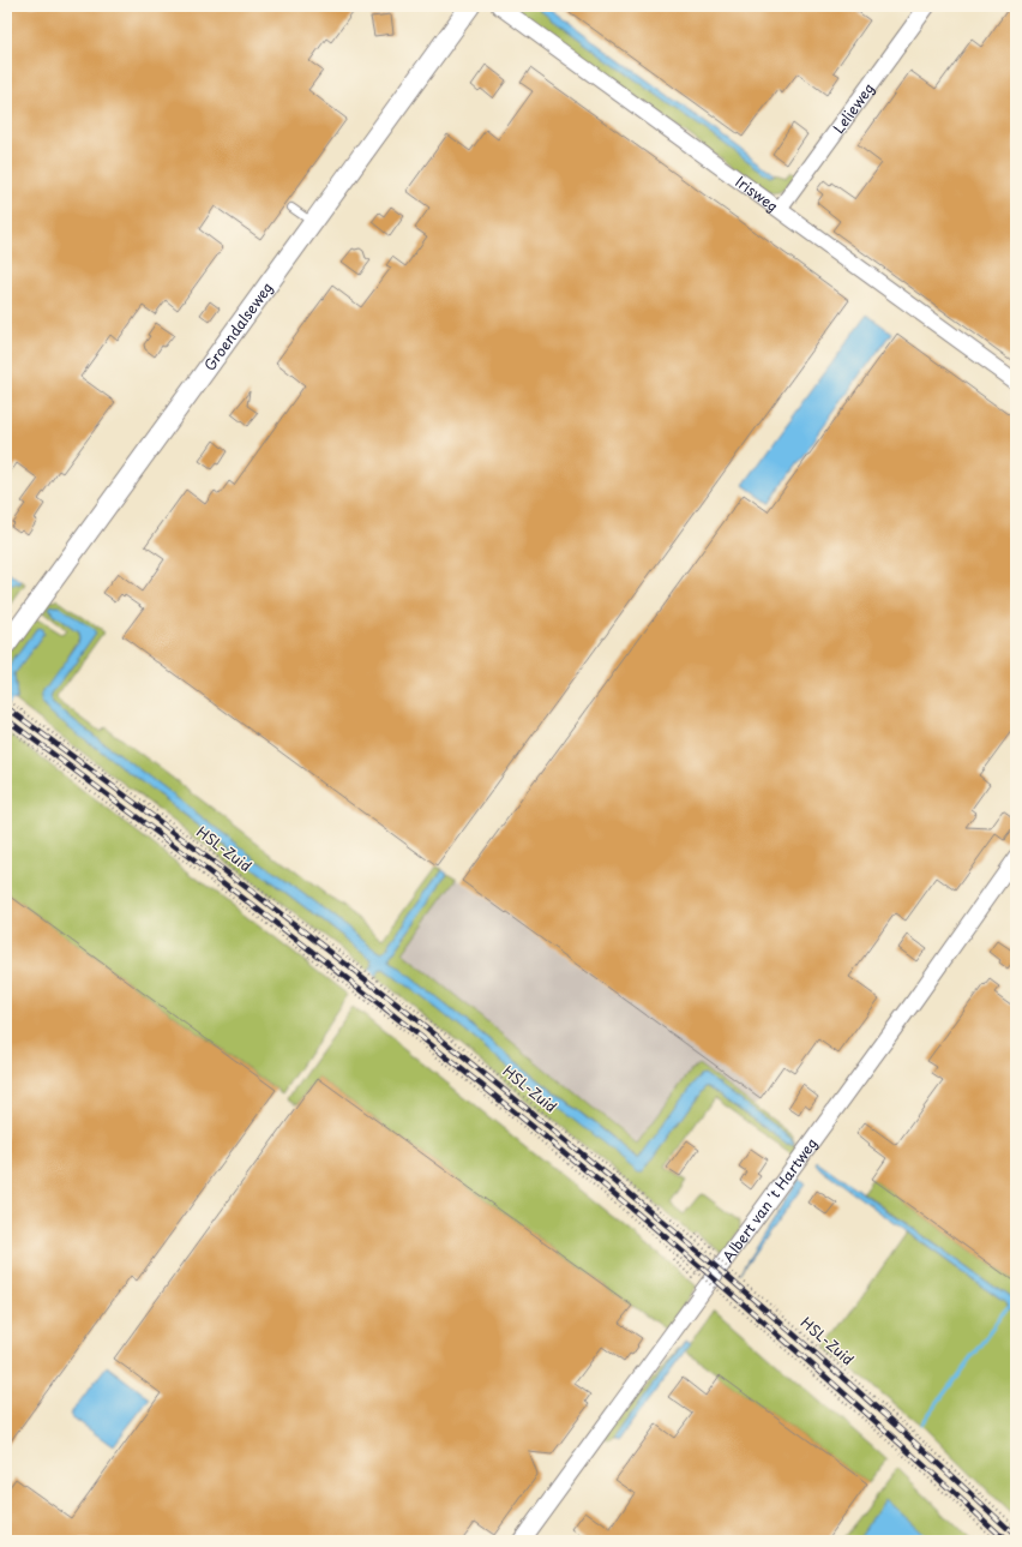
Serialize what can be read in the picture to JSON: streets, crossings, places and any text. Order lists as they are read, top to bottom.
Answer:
{
  "streets": {
    "street": [
      "Lelieweg",
      "Irisweg",
      "Groendalseweg",
      "Albert van 't Hartweg"
    ],
    "path": ["HSL-Zuid"]
  },
  "crossings": [
    ["Lelieweg", "Irisweg"]
  ]
}
